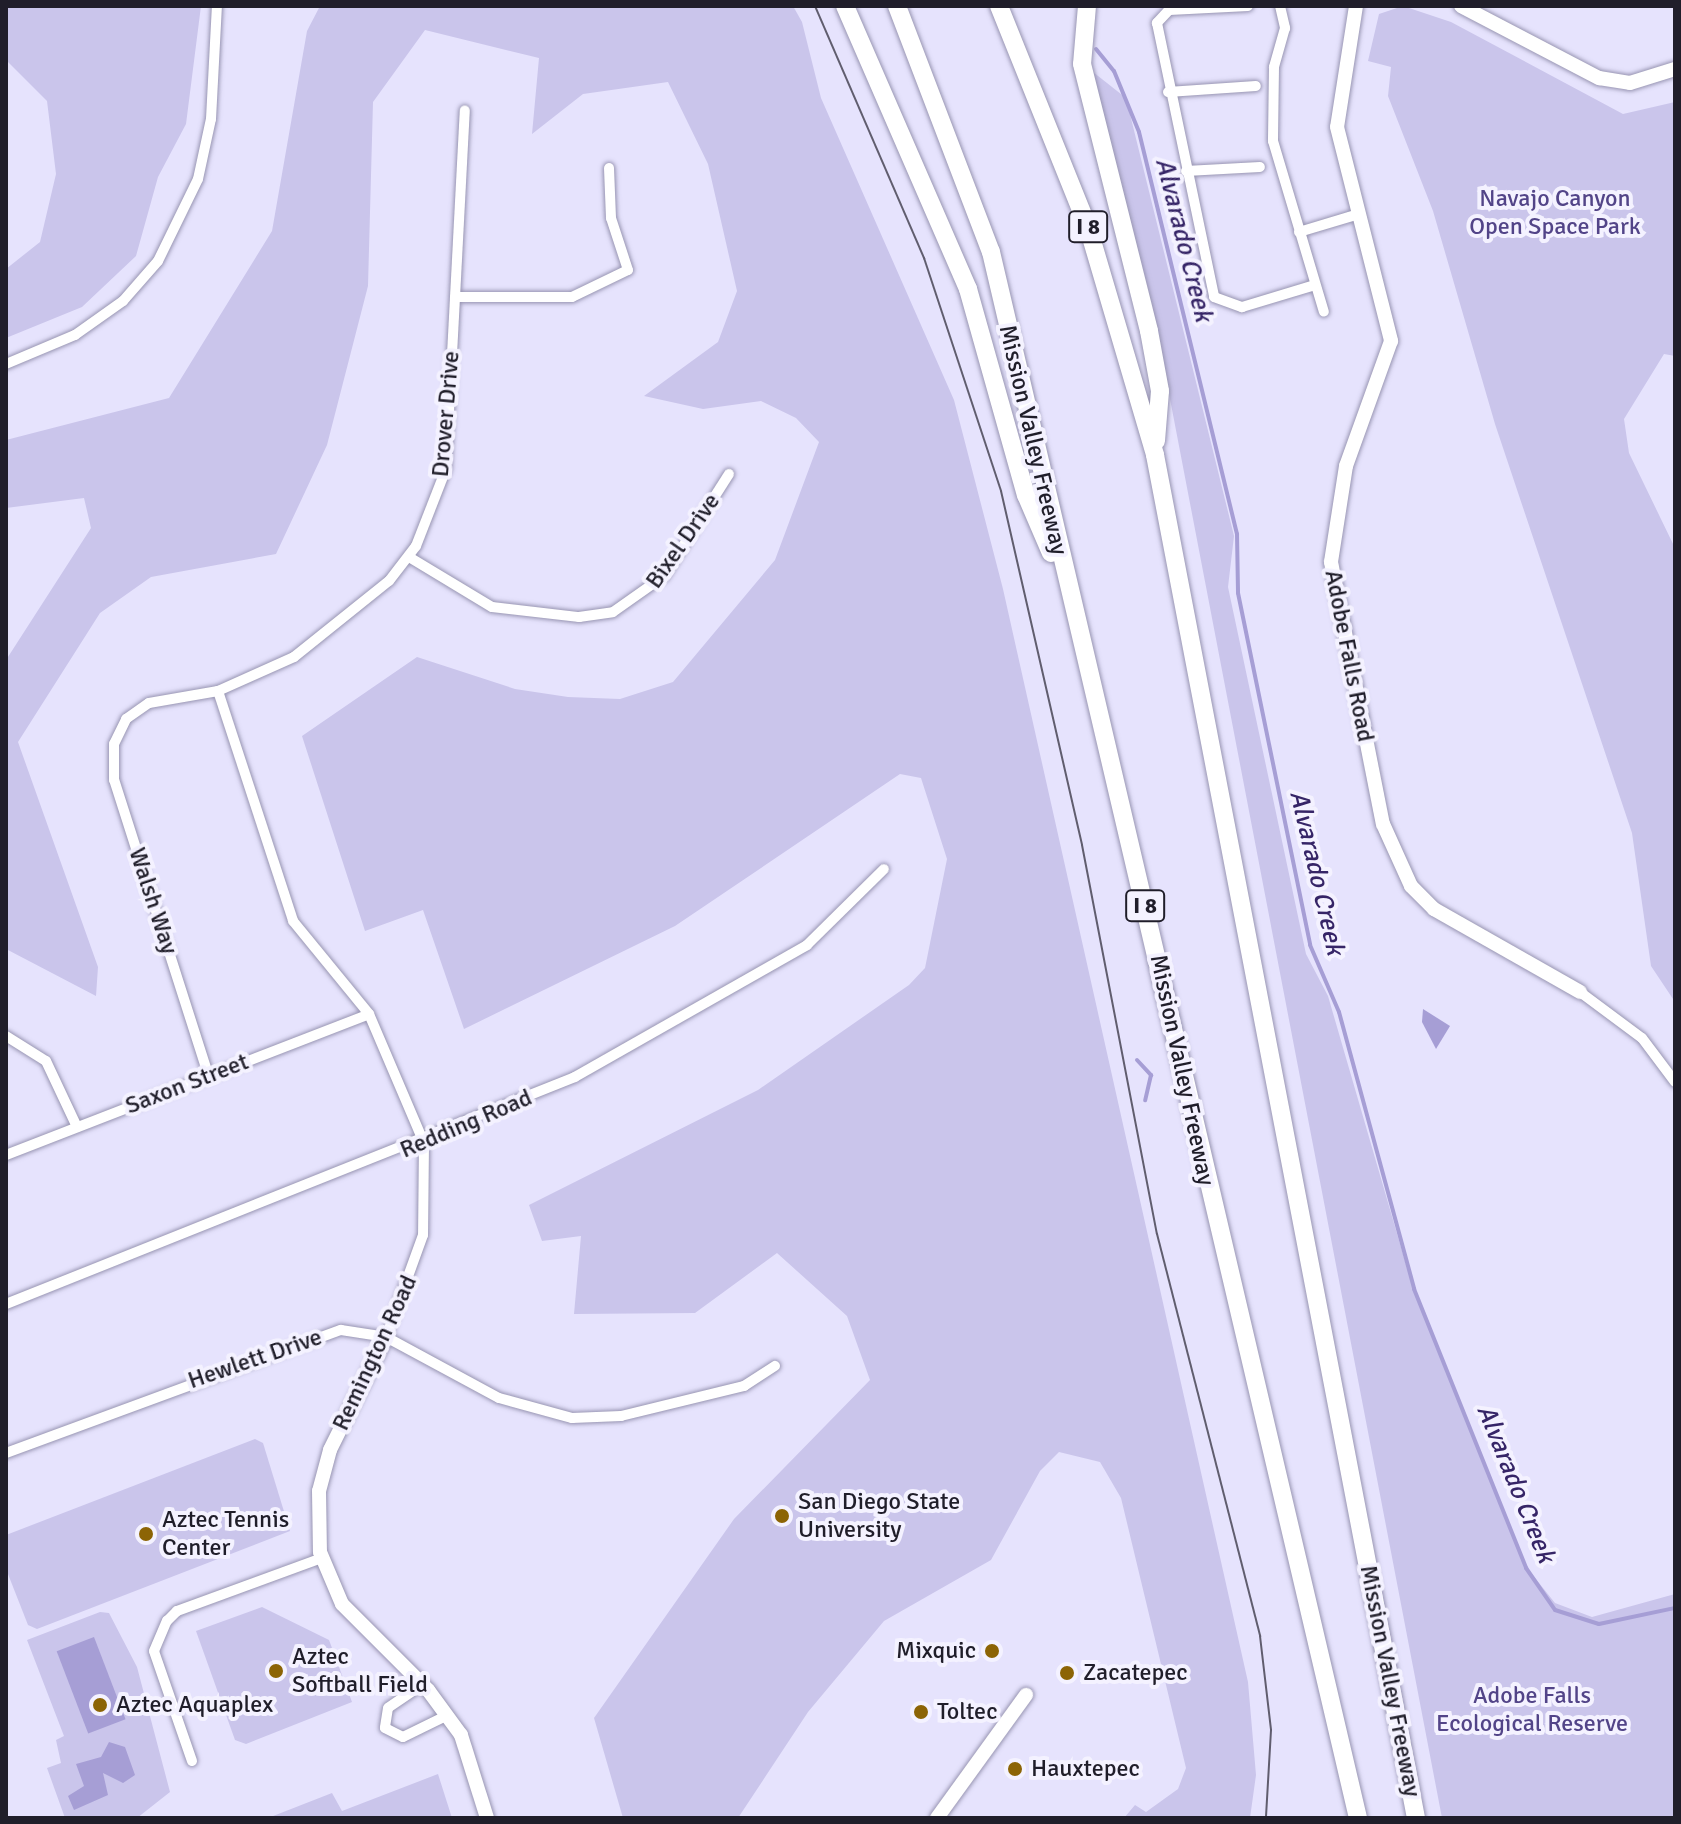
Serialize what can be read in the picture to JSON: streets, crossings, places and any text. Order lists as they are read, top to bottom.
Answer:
{
  "streets": {
    "highway": ["I 8", "Mission Valley Freeway"],
    "street": [
      "Drover Drive",
      "Bixel Drive",
      "Adobe Falls Road",
      "Walsh Way",
      "Saxon Street",
      "Redding Road",
      "Remington Road",
      "Hewlett Drive"
    ]
  },
  "crossings": [
    ["Drover Drive", "Bixel Drive"],
    ["Drover Drive", "Walsh Way"],
    ["Drover Drive", "Remington Road"],
    ["Walsh Way", "Saxon Street"],
    ["Saxon Street", "Remington Road"],
    ["Redding Road", "Remington Road"],
    ["Remington Road", "Hewlett Drive"]
  ],
  "water": ["Alvarado Creek"],
  "parks": ["Navajo Canyon Open Space Park", "Adobe Falls Ecological Reserve"],
  "places": [
    "San Diego State University",
    "Aztec Tennis Center",
    "Mixquic",
    "Aztec Softball Field",
    "Zacatepec",
    "Aztec Aquaplex",
    "Toltec",
    "Hauxtepec"
  ]
}
